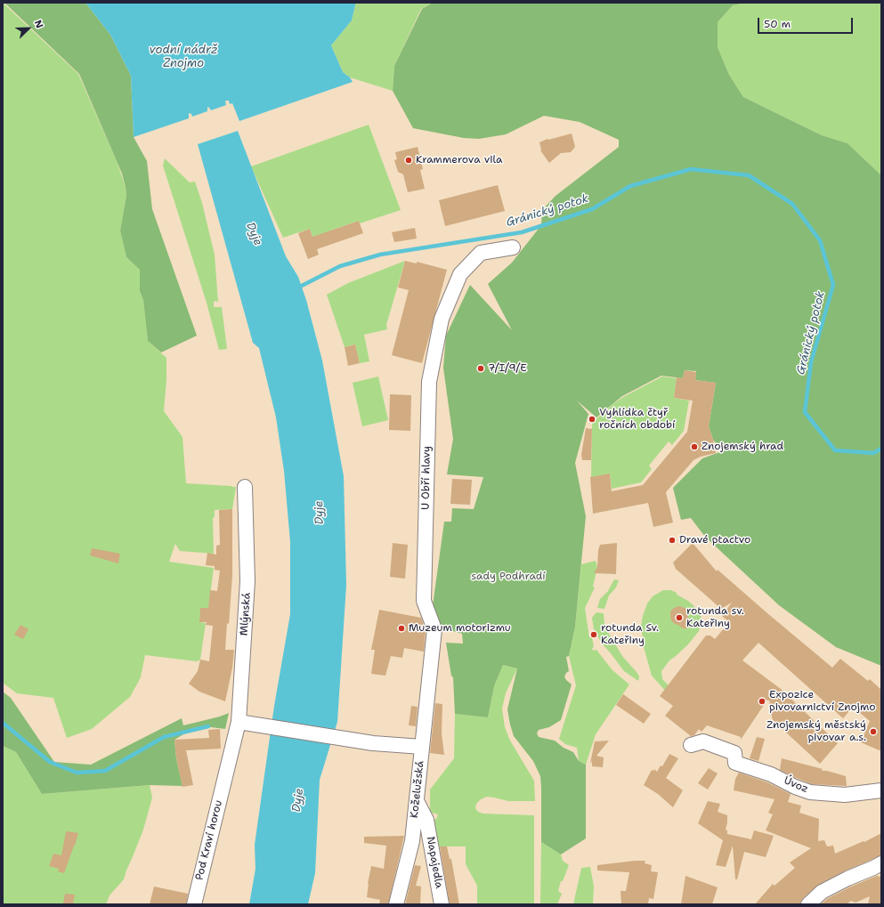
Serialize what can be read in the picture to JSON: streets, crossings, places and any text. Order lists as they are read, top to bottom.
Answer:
{
  "streets": {
    "street": [
      "U Obří hlavy",
      "Mlýnská",
      "Úvoz",
      "Koželužská",
      "Pod Kraví horou",
      "Napajedla"
    ]
  },
  "crossings": [
    ["U Obří hlavy", "Koželužská"],
    ["Mlýnská", "Koželužská"],
    ["Mlýnská", "Pod Kraví horou"],
    ["Koželužská", "Napajedla"]
  ],
  "water": ["vodní nádrž Znojmo", "Gránický potok", "Dyje"],
  "parks": ["sady Podhradí"],
  "places": [
    "Krammerova vila",
    "7/I/9/E",
    "Vyhlídka čtyř ročních období",
    "Znojemský hrad",
    "Dravé ptactvo",
    "rotunda sv. Kateřiny",
    "Muzeum motorizmu",
    "rotunda Sv. Kateřiny",
    "Expozice pivovarnictví Znojmo",
    "Znojemský městský pivovar a.s."
  ],
  "scale_bar": "50 m",
  "north": "top right"
}
